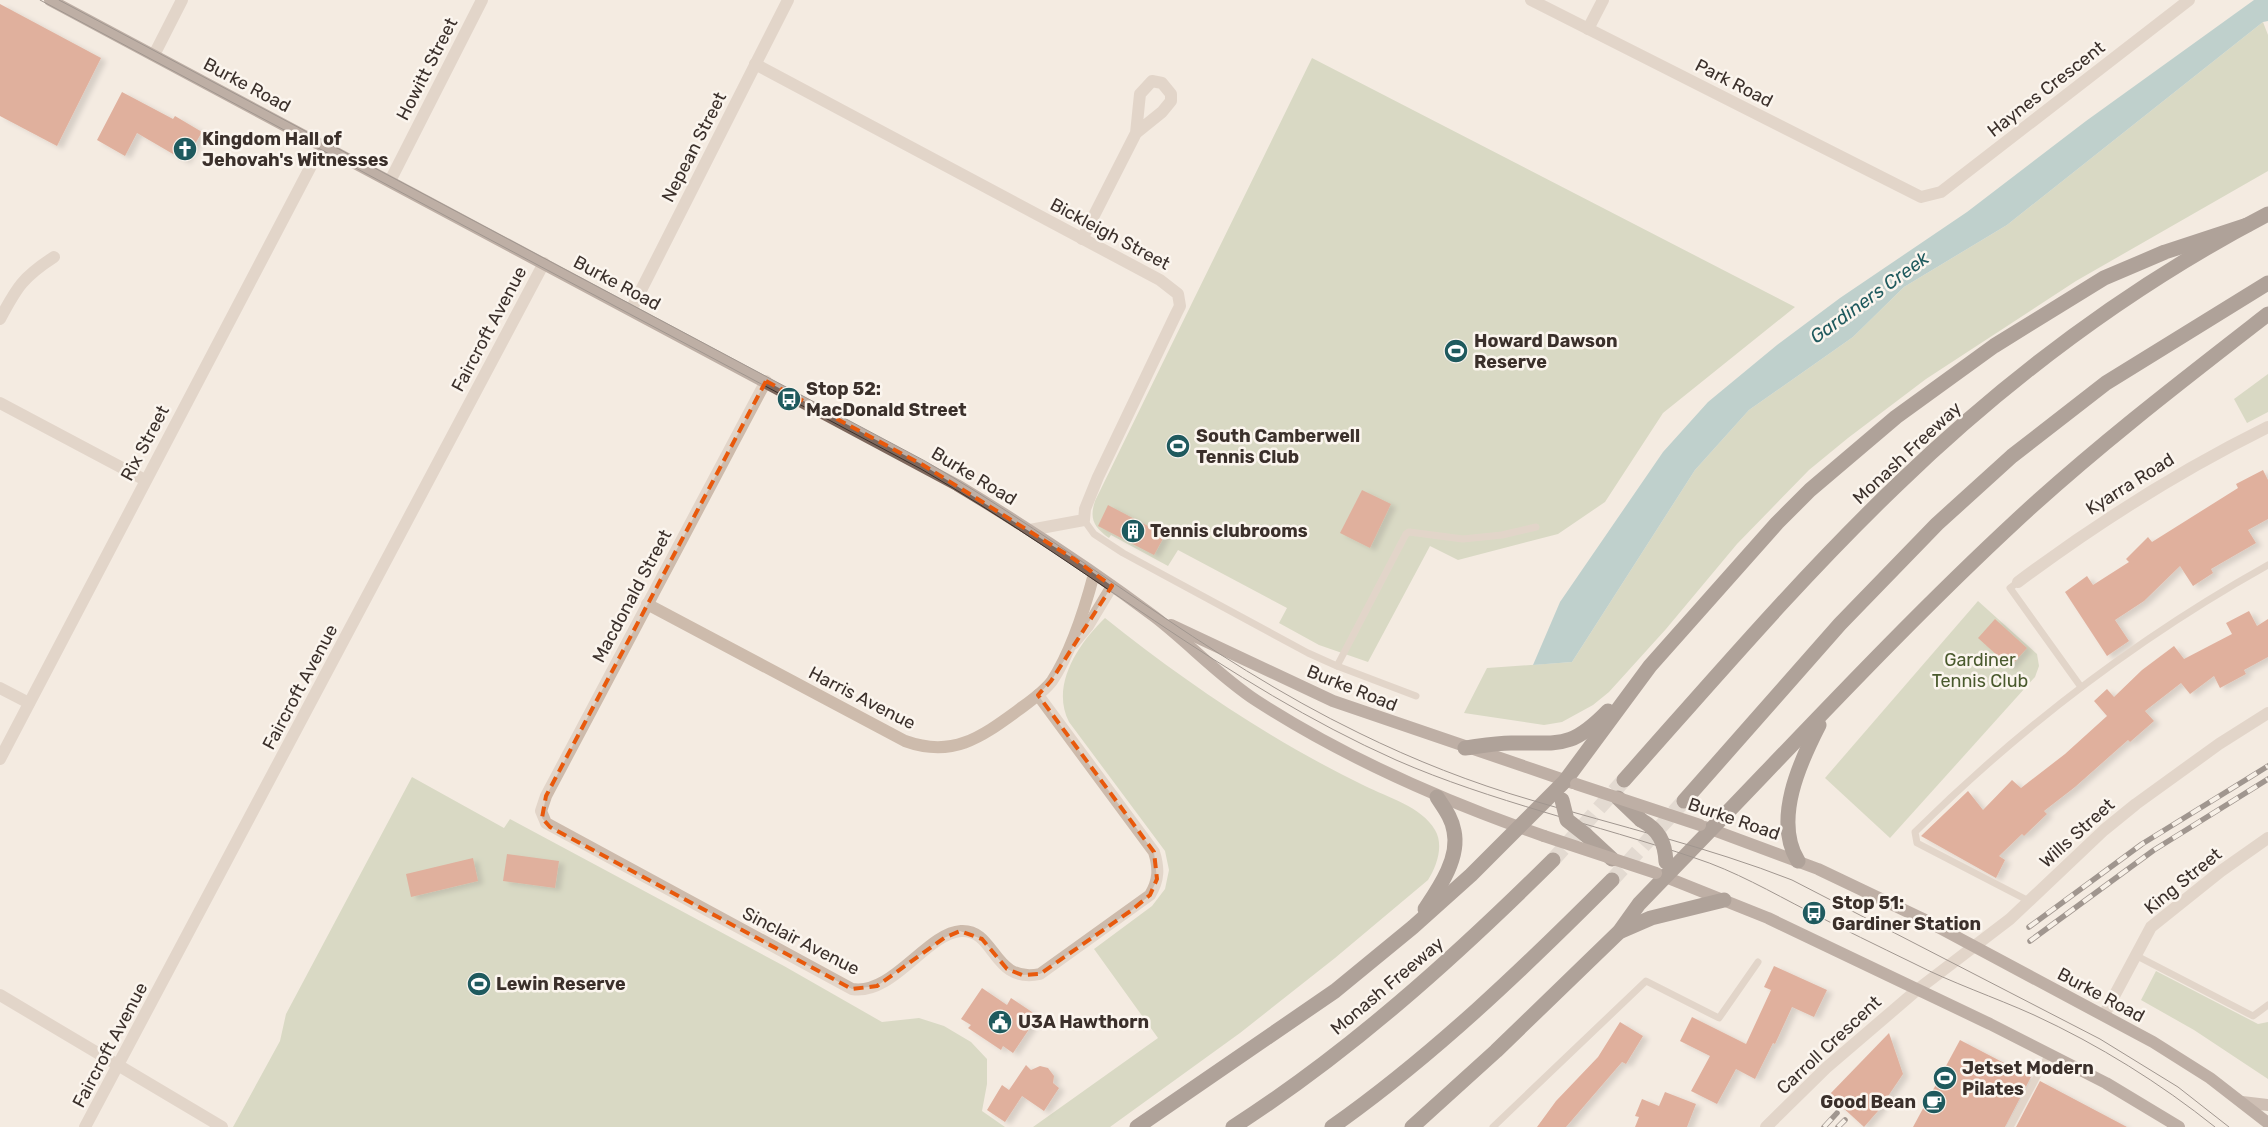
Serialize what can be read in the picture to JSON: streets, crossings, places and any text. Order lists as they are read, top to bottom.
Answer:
{
  "streets": {
    "highway": ["Monash Freeway"],
    "main road": ["Burke Road"],
    "street": [
      "Howitt Street",
      "Park Road",
      "Haynes Crescent",
      "Nepean Street",
      "Bickleigh Street",
      "Faircroft Avenue",
      "Rix Street",
      "Kyarra Road",
      "Macdonald Street",
      "Harris Avenue",
      "Wills Street",
      "King Street",
      "Sinclair Avenue",
      "Carroll Crescent"
    ]
  },
  "crossings": [
    ["Howitt Street", "Burke Road"],
    ["Park Road", "Haynes Crescent"],
    ["Burke Road", "Nepean Street"],
    ["Burke Road", "Faircroft Avenue"],
    ["Burke Road", "Rix Street"],
    ["Burke Road", "Macdonald Street"],
    ["Burke Road", "Harris Avenue"],
    ["Burke Road", "Wills Street"],
    ["Burke Road", "King Street"],
    ["Burke Road", "Carroll Crescent"],
    ["Nepean Street", "Bickleigh Street"],
    ["Macdonald Street", "Harris Avenue"],
    ["Macdonald Street", "Sinclair Avenue"],
    ["Harris Avenue", "Sinclair Avenue"],
    ["Wills Street", "Carroll Crescent"]
  ],
  "water": ["Gardiners Creek"],
  "parks": ["Gardiner Tennis Club"],
  "places": {
    "church": ["Kingdom Hall of Jehovah's Witnesses"],
    "sports": [
      "Howard Dawson Reserve",
      "South Camberwell Tennis Club",
      "Lewin Reserve",
      "Jetset Modern Pilates"
    ],
    "bus stop": ["Stop 52: MacDonald Street", "Stop 51: Gardiner Station"],
    "building": ["Tennis clubrooms"],
    "public building": ["U3A Hawthorn"],
    "cafe": ["Good Bean"]
  }
}
